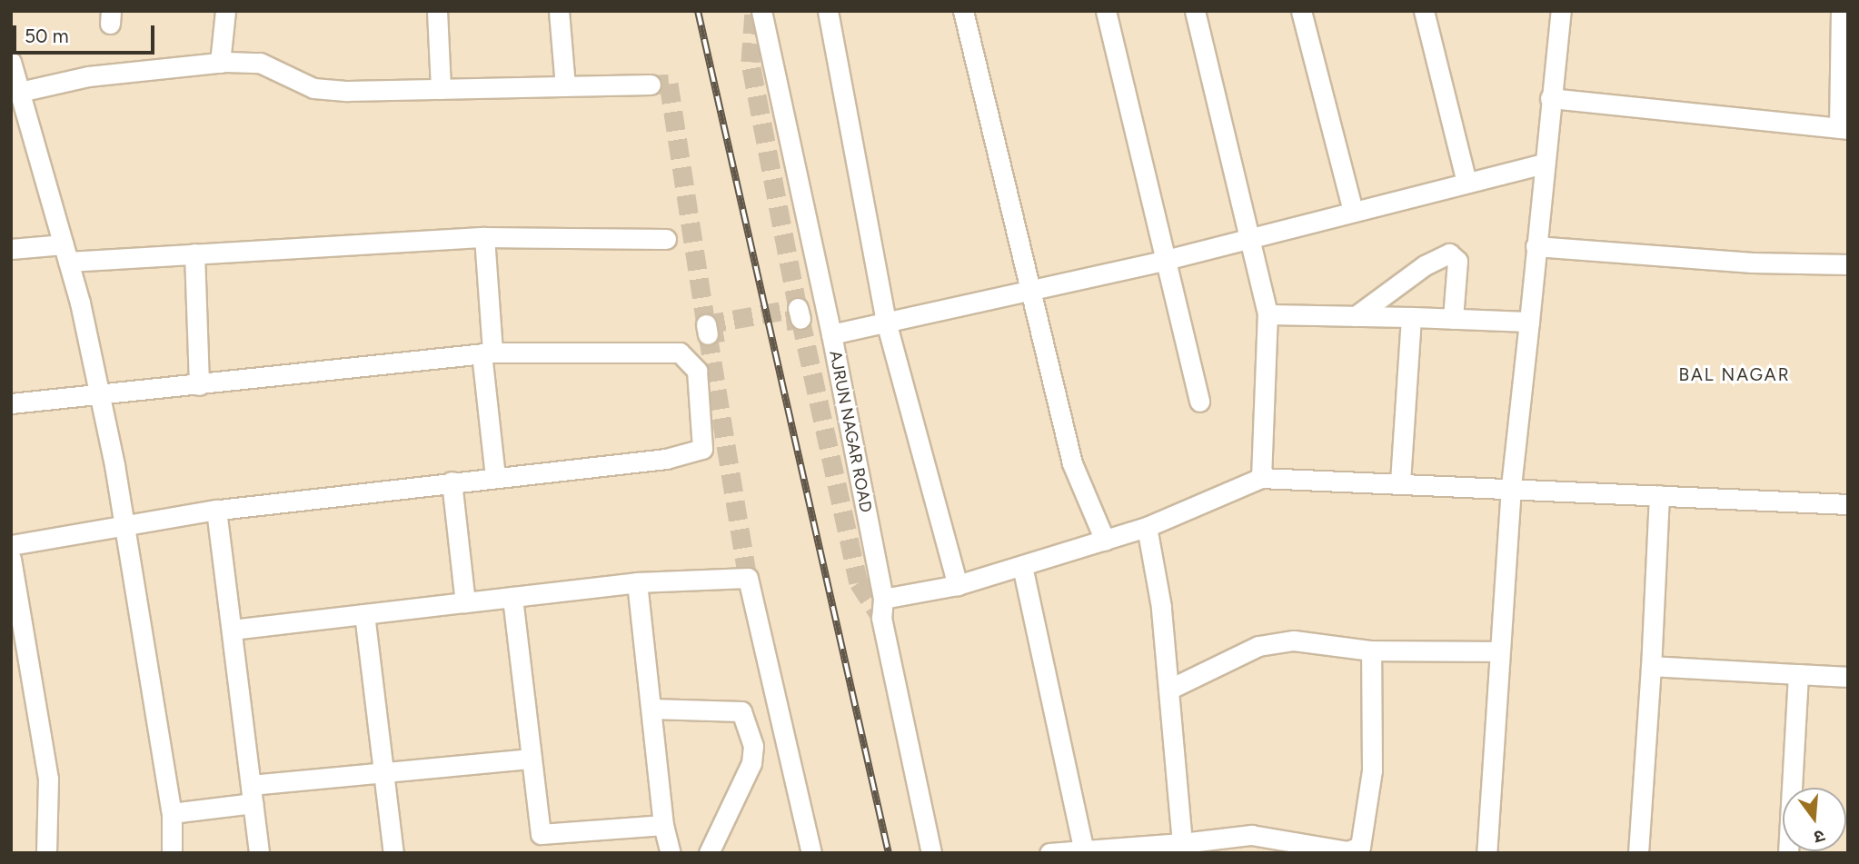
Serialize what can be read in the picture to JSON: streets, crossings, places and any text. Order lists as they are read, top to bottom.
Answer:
{
  "streets": {
    "street": ["AJRUN NAGAR ROAD"]
  },
  "districts": ["BAL NAGAR"],
  "scale_bar": "50 m",
  "north": "bottom"
}
